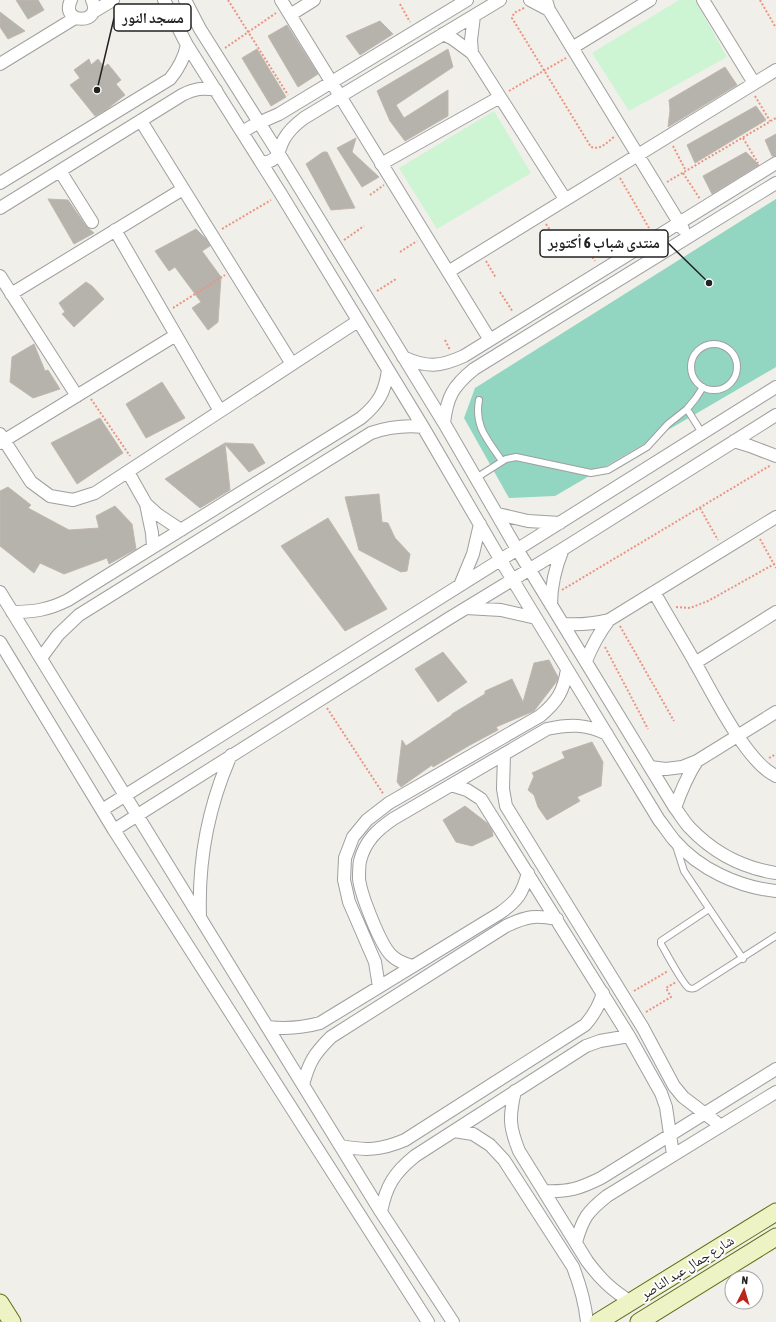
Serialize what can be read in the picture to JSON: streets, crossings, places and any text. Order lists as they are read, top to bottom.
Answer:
{
  "streets": {
    "main road": ["شارع جمال عبد الناصر"]
  },
  "places": ["مسجد النور", "منتدى شباب 6 أكتوبر"],
  "north": "top"
}
